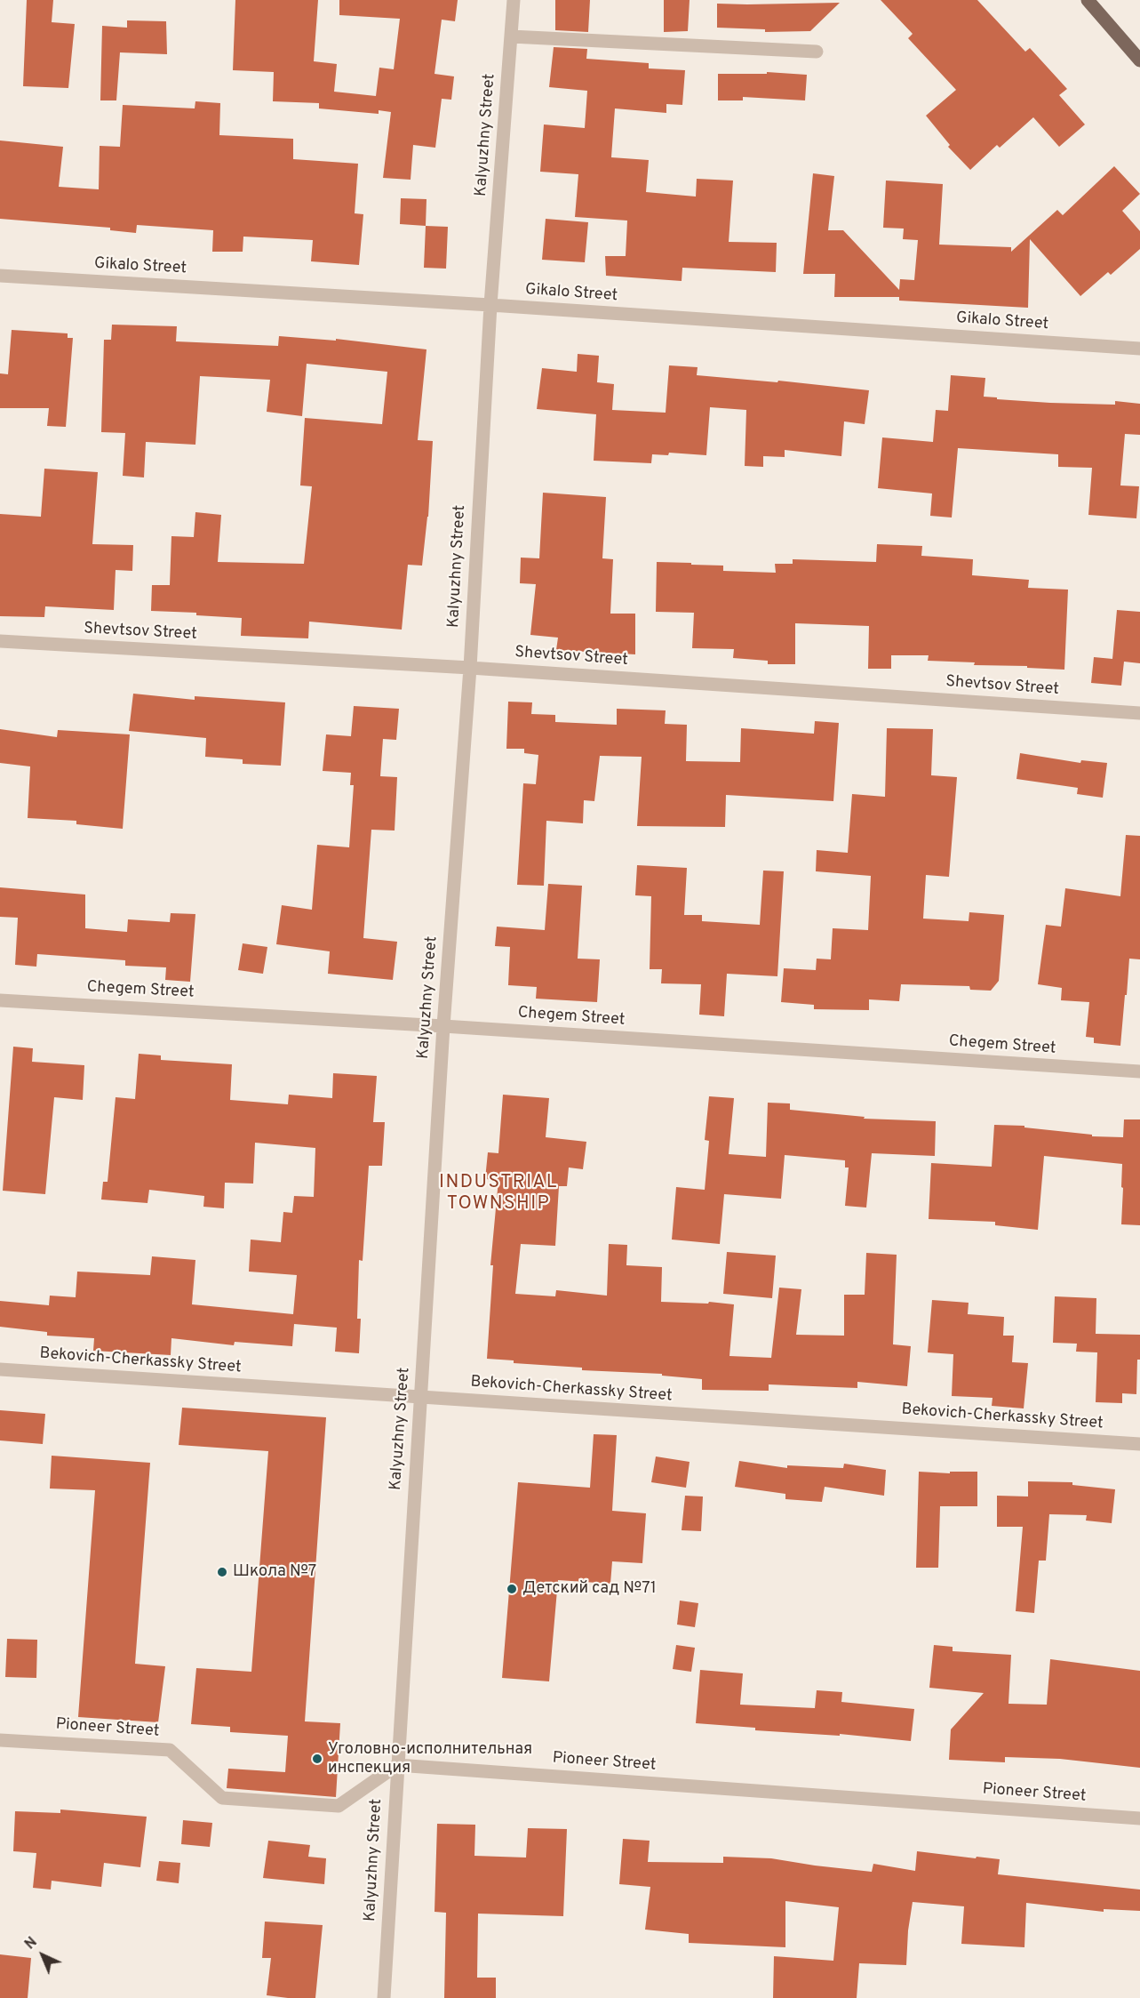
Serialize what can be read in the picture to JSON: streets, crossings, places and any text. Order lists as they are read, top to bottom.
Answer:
{
  "streets": {
    "street": [
      "Kalyuzhny Street",
      "Gikalo Street",
      "Shevtsov Street",
      "Chegem Street",
      "Bekovich-Cherkassky Street",
      "Pioneer Street"
    ]
  },
  "crossings": [
    ["Kalyuzhny Street", "Gikalo Street"],
    ["Kalyuzhny Street", "Shevtsov Street"],
    ["Kalyuzhny Street", "Chegem Street"],
    ["Kalyuzhny Street", "Bekovich-Cherkassky Street"],
    ["Kalyuzhny Street", "Pioneer Street"]
  ],
  "districts": ["INDUSTRIAL TOWNSHIP"],
  "places": ["Школа №7", "Детский сад №71", "Уголовно-исполнительная инспекция"],
  "north": "top left"
}
